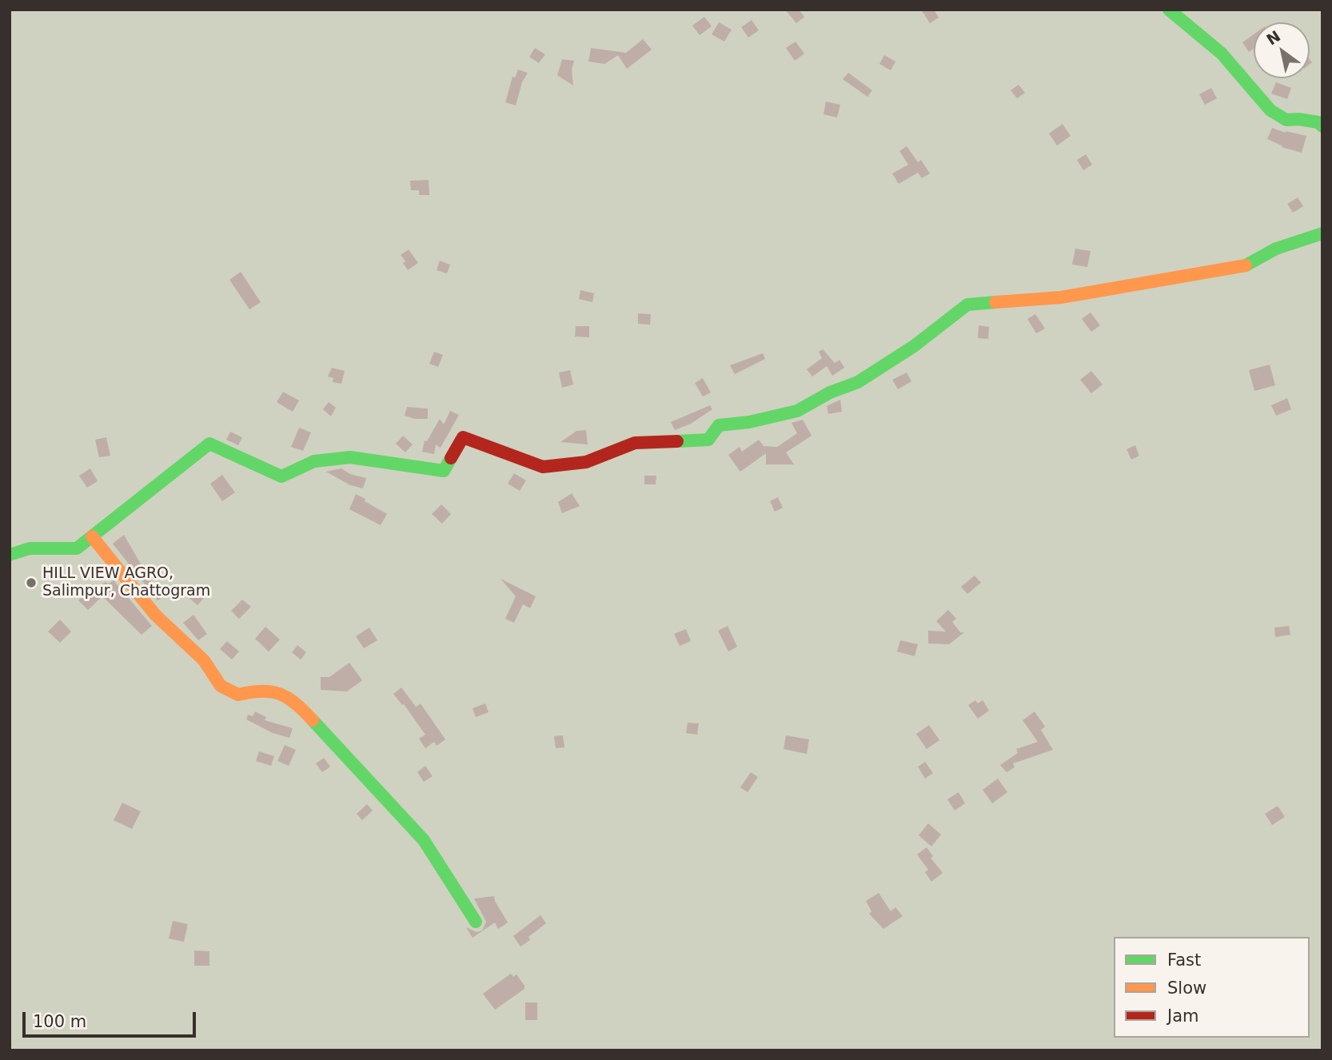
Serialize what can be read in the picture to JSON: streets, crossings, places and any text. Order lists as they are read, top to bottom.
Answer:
{
  "places": ["HILL VIEW AGRO, Salimpur, Chattogram"],
  "legend": ["Fast", "Slow", "Jam"],
  "scale_bar": "100 m",
  "north": "top left"
}
